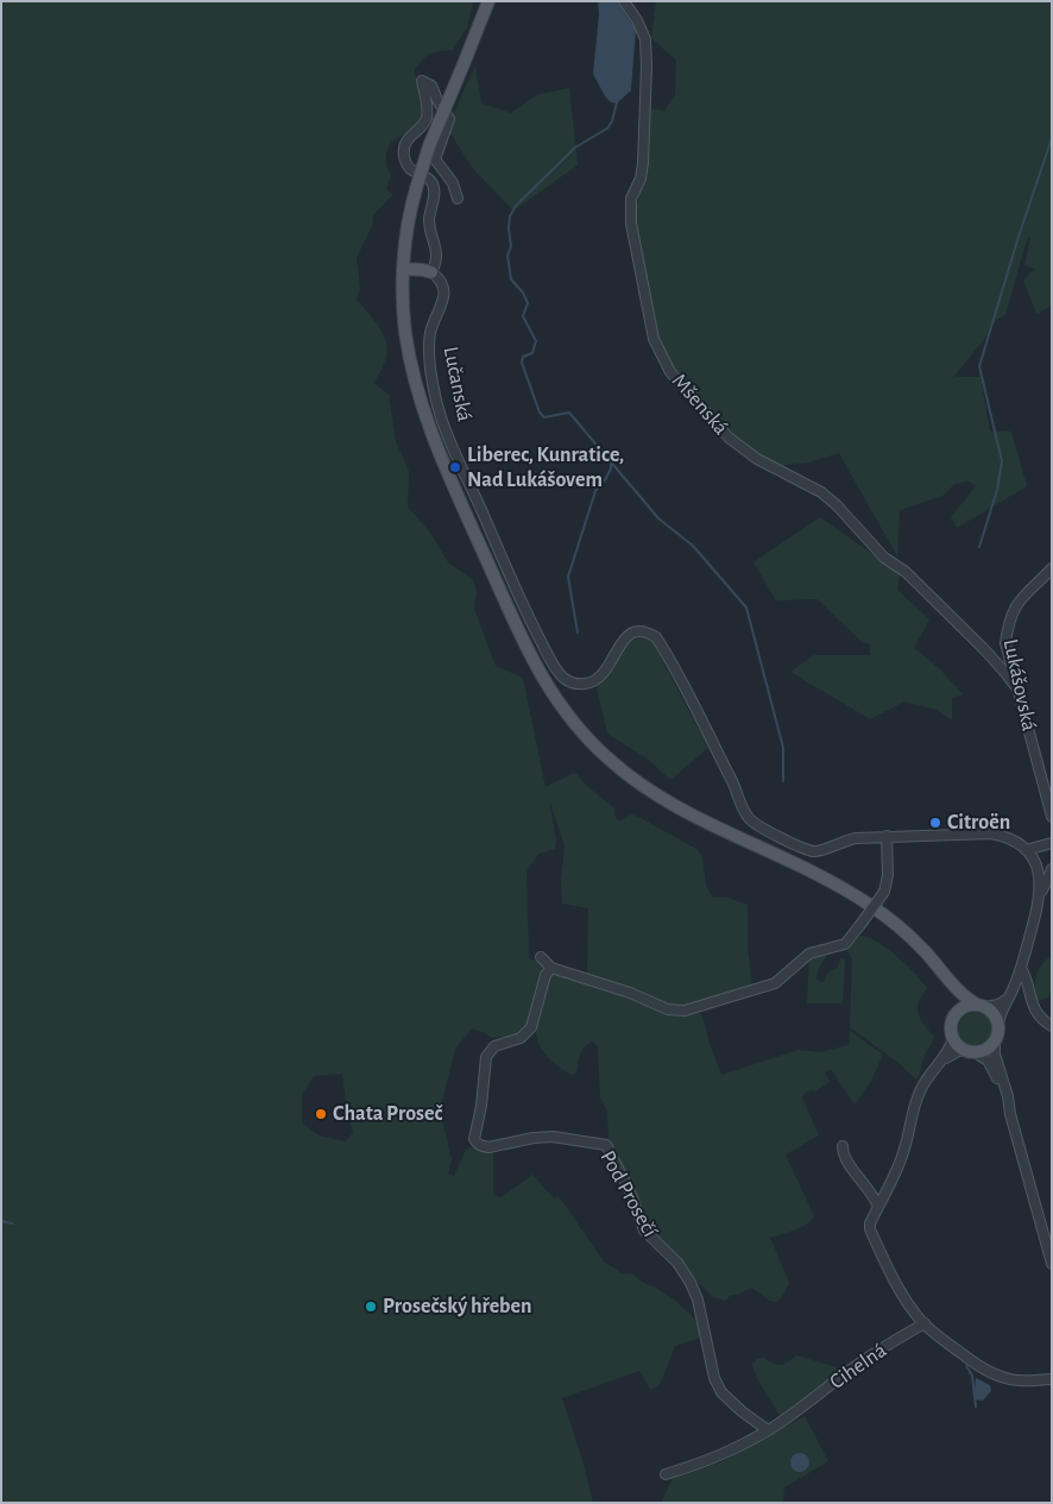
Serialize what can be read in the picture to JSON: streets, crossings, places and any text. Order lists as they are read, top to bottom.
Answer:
{
  "streets": {
    "street": [
      "Lučanská",
      "Mšenská",
      "Lukášovská",
      "Pod Prosečí",
      "Cihelná"
    ]
  },
  "crossings": [
    ["Mšenská", "Lukášovská"],
    ["Pod Prosečí", "Cihelná"]
  ],
  "places": [
    "Liberec, Kunratice, Nad Lukášovem",
    "Citroën",
    "Chata Proseč",
    "Prosečský hřeben"
  ]
}
